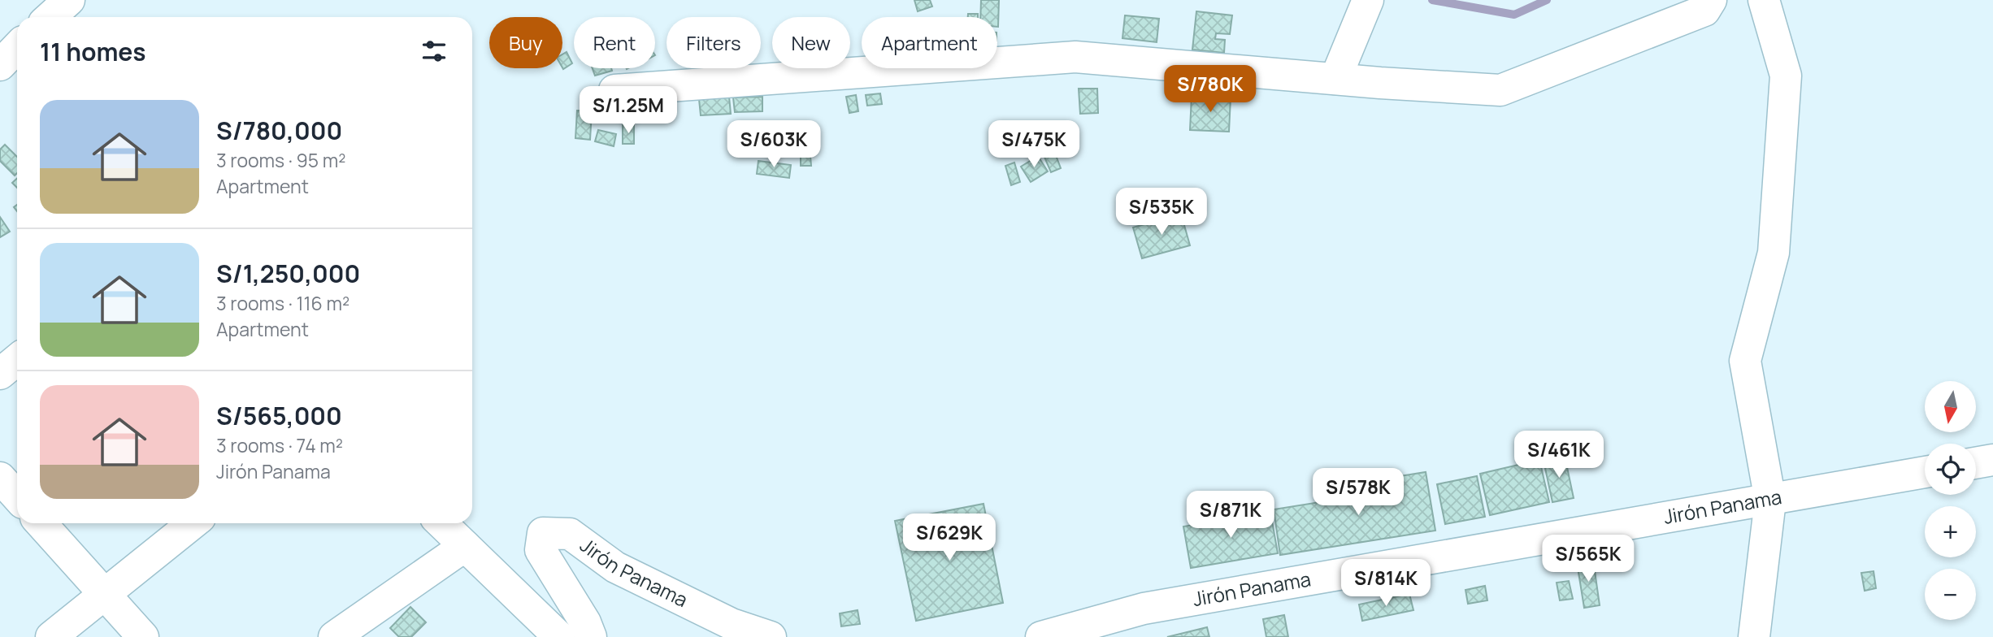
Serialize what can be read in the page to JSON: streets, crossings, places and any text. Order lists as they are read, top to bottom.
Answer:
{
  "streets": {
    "street": ["Jirón Panama"]
  },
  "north": "bottom",
  "page": {
    "chip": [
      "Buy",
      "Rent",
      "Filters",
      "New",
      "Apartment"
    ],
    "heading": "11 homes",
    "price": [
      "S/780K",
      "S/1.25M",
      "S/603K",
      "S/475K",
      "S/535K",
      "S/461K",
      "S/578K",
      "S/871K",
      "S/629K",
      "S/565K",
      "S/814K"
    ],
    "list": [
      {
        "name": "S/780,000",
        "note": "3 rooms · 95 m² · Apartment"
      },
      {
        "name": "S/1,250,000",
        "note": "3 rooms · 116 m² · Apartment"
      },
      {
        "name": "S/565,000",
        "note": "3 rooms · 74 m² · Jirón Panama"
      }
    ],
    "map_buttons": ["+", "−"]
  }
}
